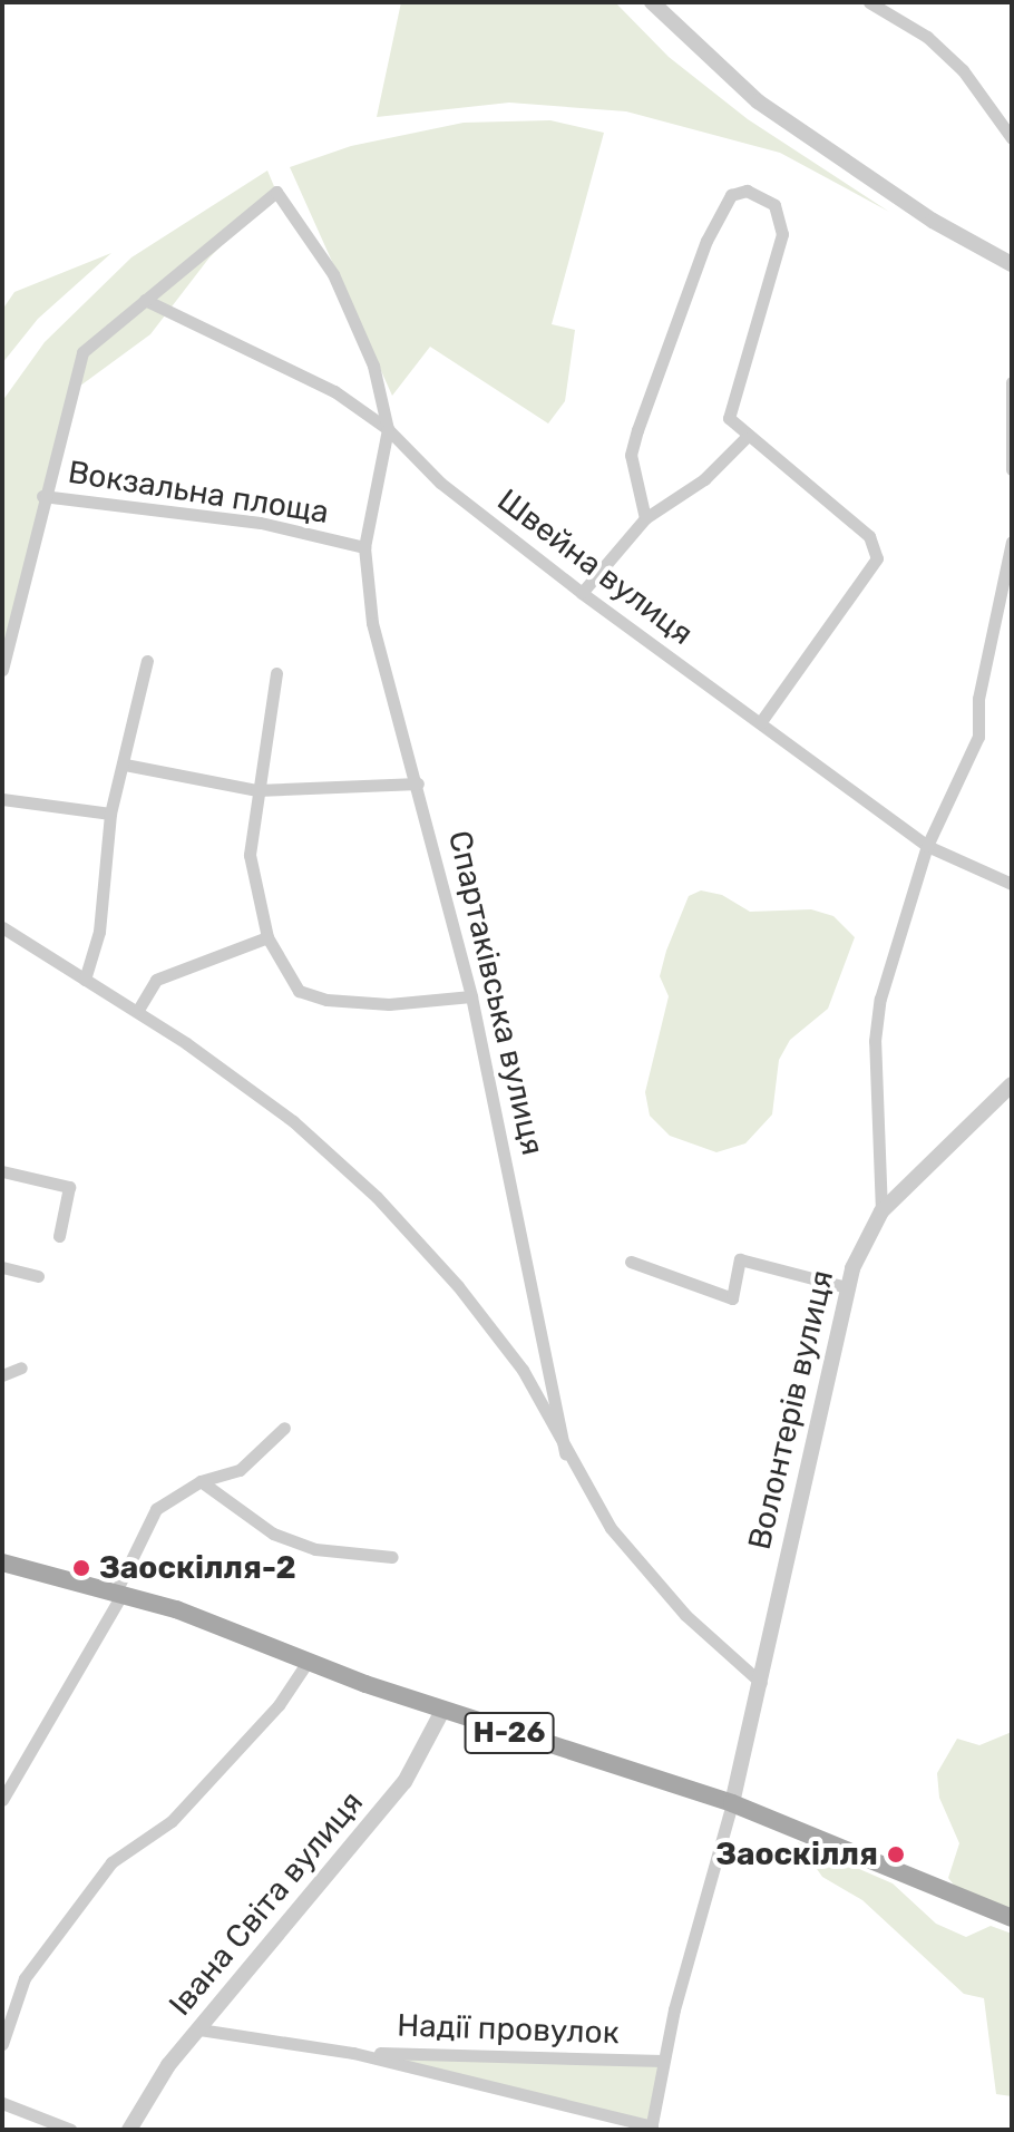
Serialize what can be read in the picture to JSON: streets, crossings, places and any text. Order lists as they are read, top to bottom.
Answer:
{
  "streets": {
    "main road": ["Н-26"],
    "street": [
      "Вокзальна площа",
      "Швейна вулиця",
      "Спартаківська вулиця",
      "Волонтерів вулиця",
      "Івана Світа вулиця",
      "Надії провулок"
    ]
  },
  "crossings": [
    ["Вокзальна площа", "Спартаківська вулиця"],
    ["Швейна вулиця", "Спартаківська вулиця"],
    ["Волонтерів вулиця", "Н-26"],
    ["Н-26", "Івана Світа вулиця"],
    ["Івана Світа вулиця", "Надії провулок"]
  ],
  "places": ["Заоскілля-2", "Заоскілля"]
}
